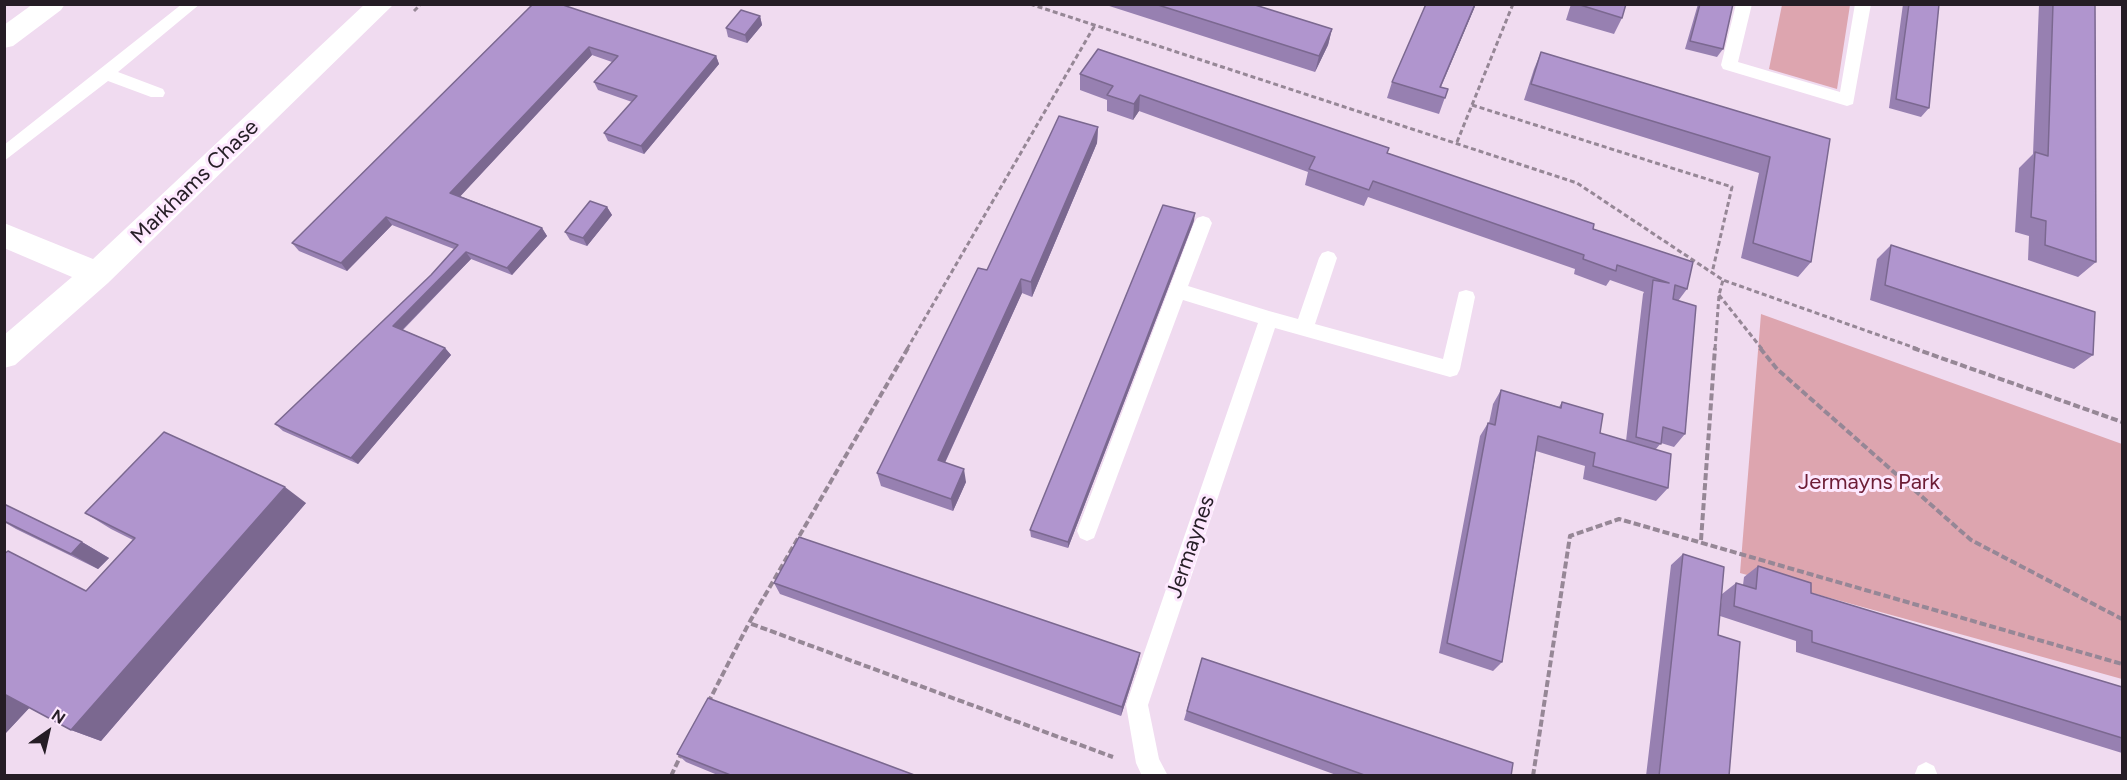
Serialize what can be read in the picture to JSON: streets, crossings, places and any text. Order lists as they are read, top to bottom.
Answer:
{
  "streets": {
    "street": ["Markhams Chase"],
    "lane": ["Jermaynes"]
  },
  "parks": ["Jermayns Park"],
  "north": "top right"
}
